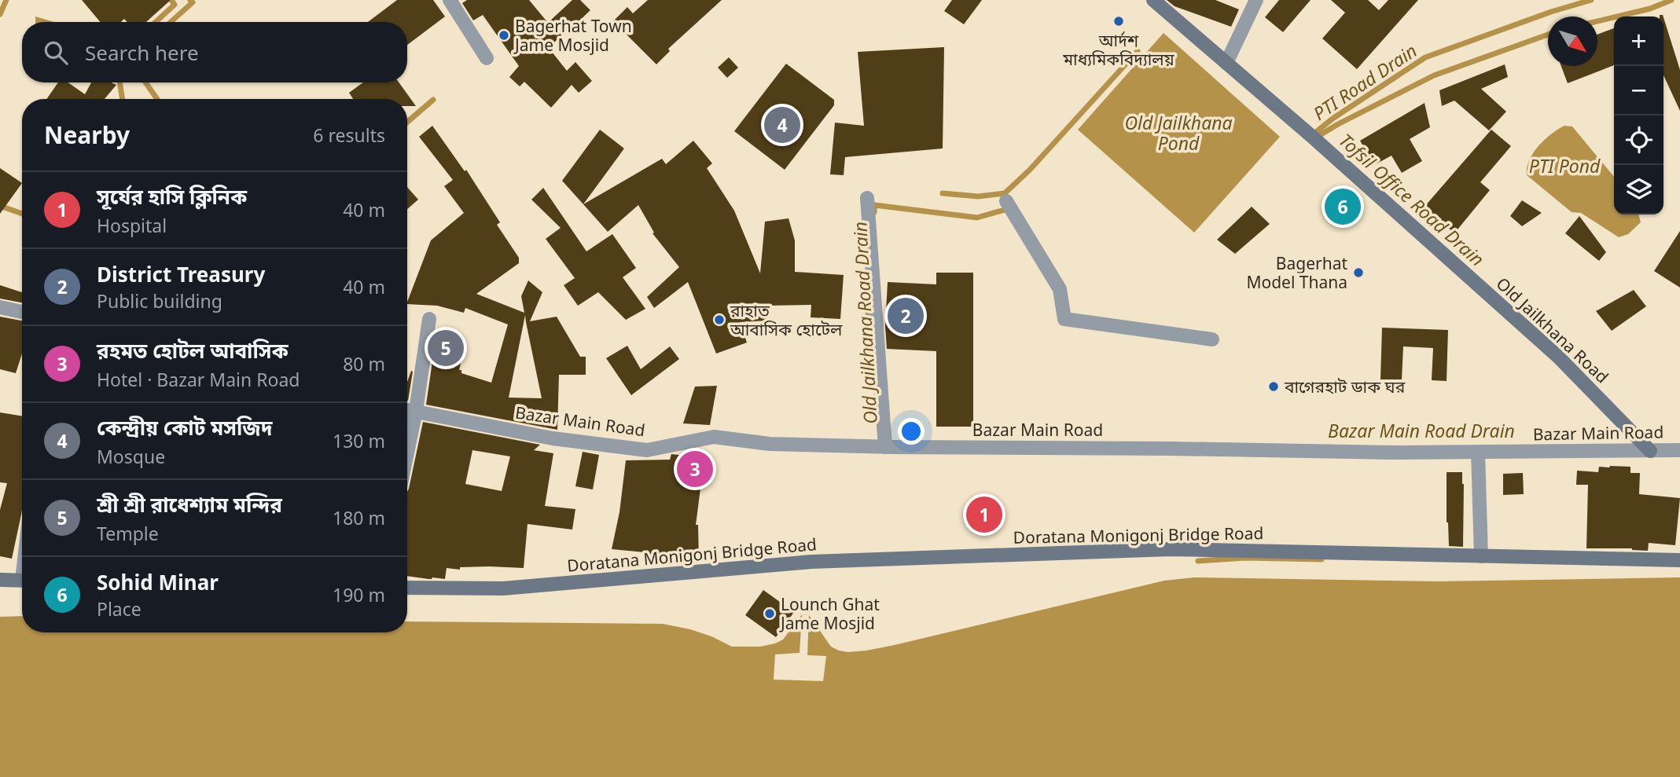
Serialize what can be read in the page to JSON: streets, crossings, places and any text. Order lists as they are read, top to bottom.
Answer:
{
  "streets": {
    "main road": ["Old Jailkhana Road", "Doratana Monigonj Bridge Road"],
    "street": ["Bazar Main Road"]
  },
  "crossings": [
    ["Old Jailkhana Road", "Bazar Main Road"]
  ],
  "water": [
    "PTI Road Drain",
    "Old Jailkhana Pond",
    "PTI Pond",
    "Tofsil Office Road Drain",
    "Old Jailkhana Road Drain",
    "Bazar Main Road Drain"
  ],
  "places": [
    "আর্দশ মাধ্যমিকবিদ্যালয়",
    "Bagerhat Town Jame Mosjid",
    "Bagerhat Model Thana",
    "রাহাত আবাসিক হোটেল",
    "বাগেরহাট ডাক ঘর",
    "Lounch Ghat Jame Mosjid"
  ],
  "north": "bottom right",
  "page": {
    "map_buttons": ["+", "−"],
    "search": "Search here",
    "heading": ["Nearby", "6 results"],
    "pins": [
      "4",
      "6",
      "2",
      "5",
      "3",
      "1"
    ],
    "list": [
      {
        "mark": "1",
        "name": "সূর্যের হাসি ক্লিনিক",
        "note": "Hospital",
        "value": "40 m"
      },
      {
        "mark": "2",
        "name": "District Treasury",
        "note": "Public building",
        "value": "40 m"
      },
      {
        "mark": "3",
        "name": "রহমত হোটল আবাসিক",
        "note": "Hotel · Bazar Main Road",
        "value": "80 m"
      },
      {
        "mark": "4",
        "name": "কেন্দ্রীয় কোট মসজিদ",
        "note": "Mosque",
        "value": "130 m"
      },
      {
        "mark": "5",
        "name": "শ্রী শ্রী রাধেশ্যাম মন্দির",
        "note": "Temple",
        "value": "180 m"
      },
      {
        "mark": "6",
        "name": "Sohid Minar",
        "note": "Place",
        "value": "190 m"
      }
    ]
  }
}
